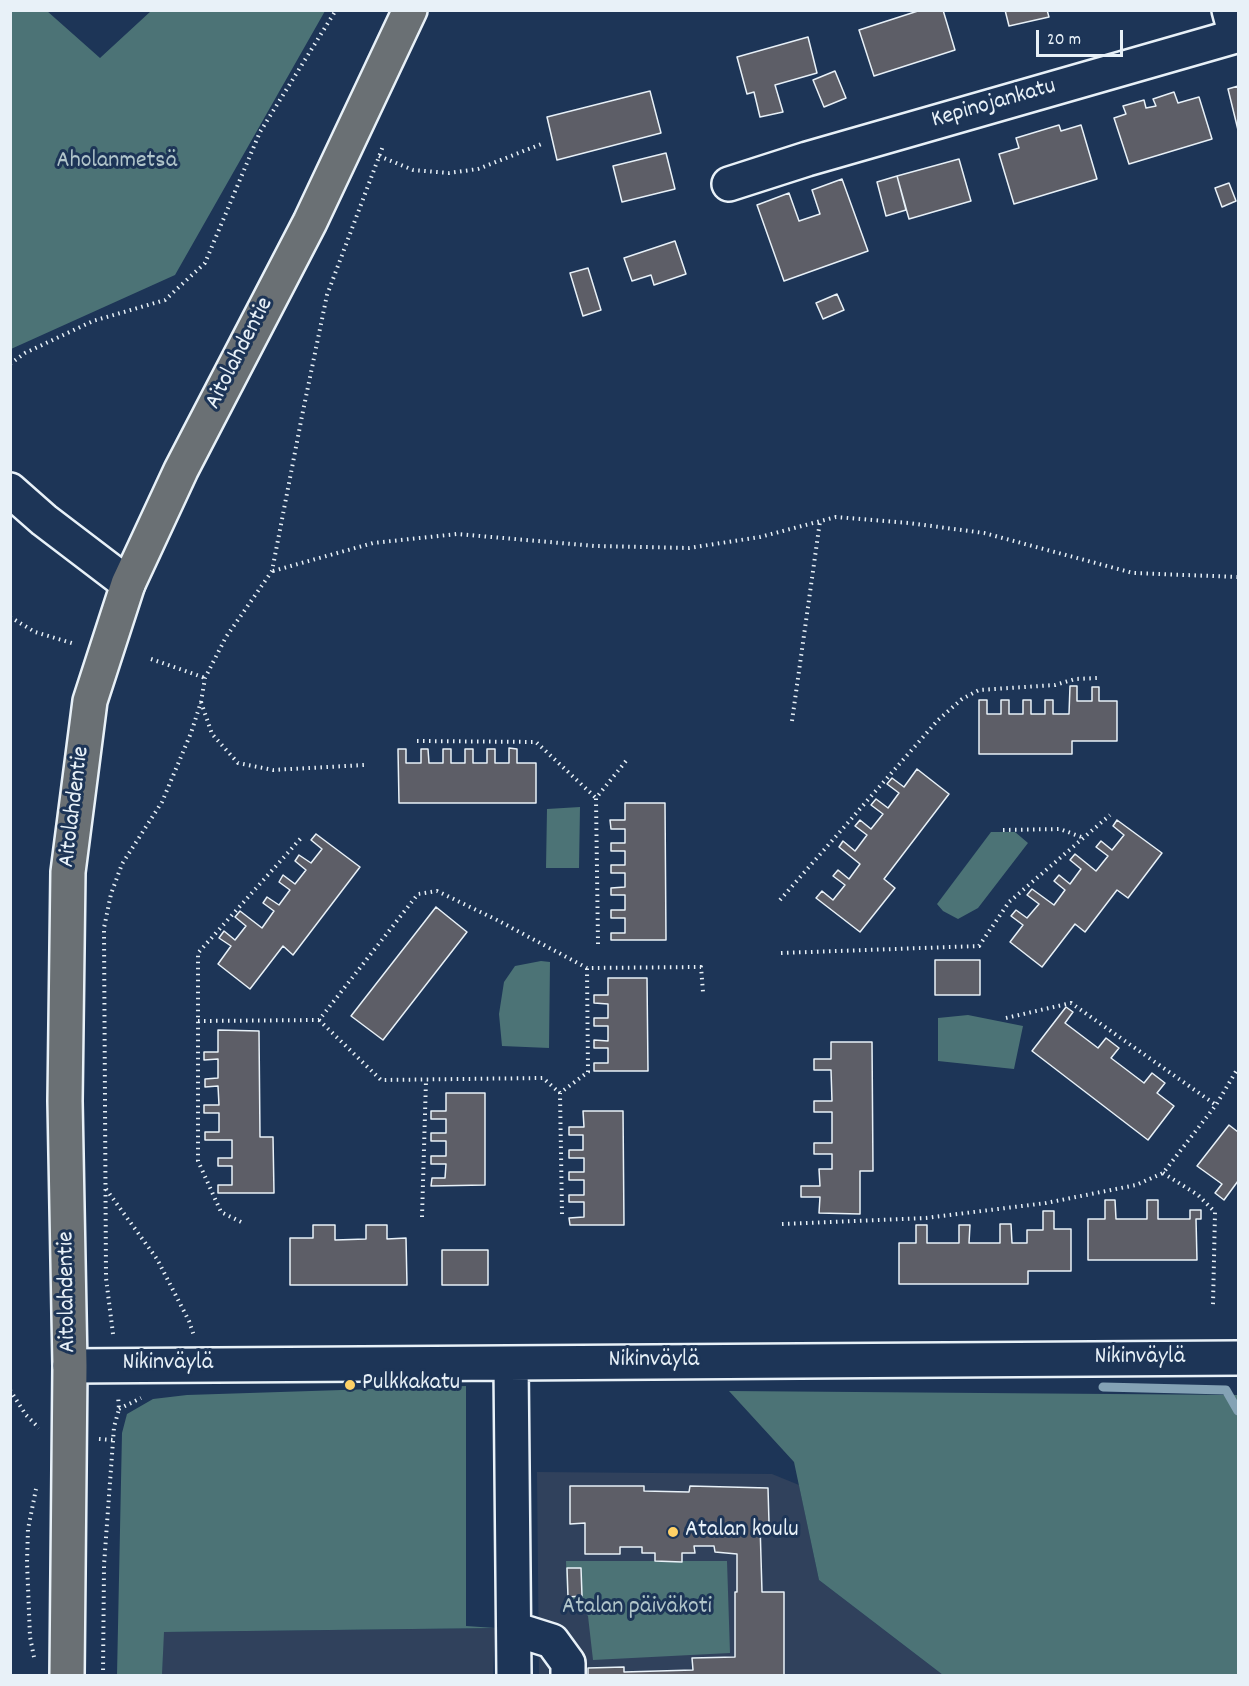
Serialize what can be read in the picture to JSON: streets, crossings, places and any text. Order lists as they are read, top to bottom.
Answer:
{
  "streets": {
    "main road": ["Aitolahdentie"],
    "street": ["Kepinojankatu", "Nikinväylä"]
  },
  "crossings": [
    ["Aitolahdentie", "Nikinväylä"]
  ],
  "parks": ["Aholanmetsä", "Atalan päiväkoti"],
  "places": ["Pulkkakatu", "Atalan koulu"],
  "scale_bar": "20 m"
}
